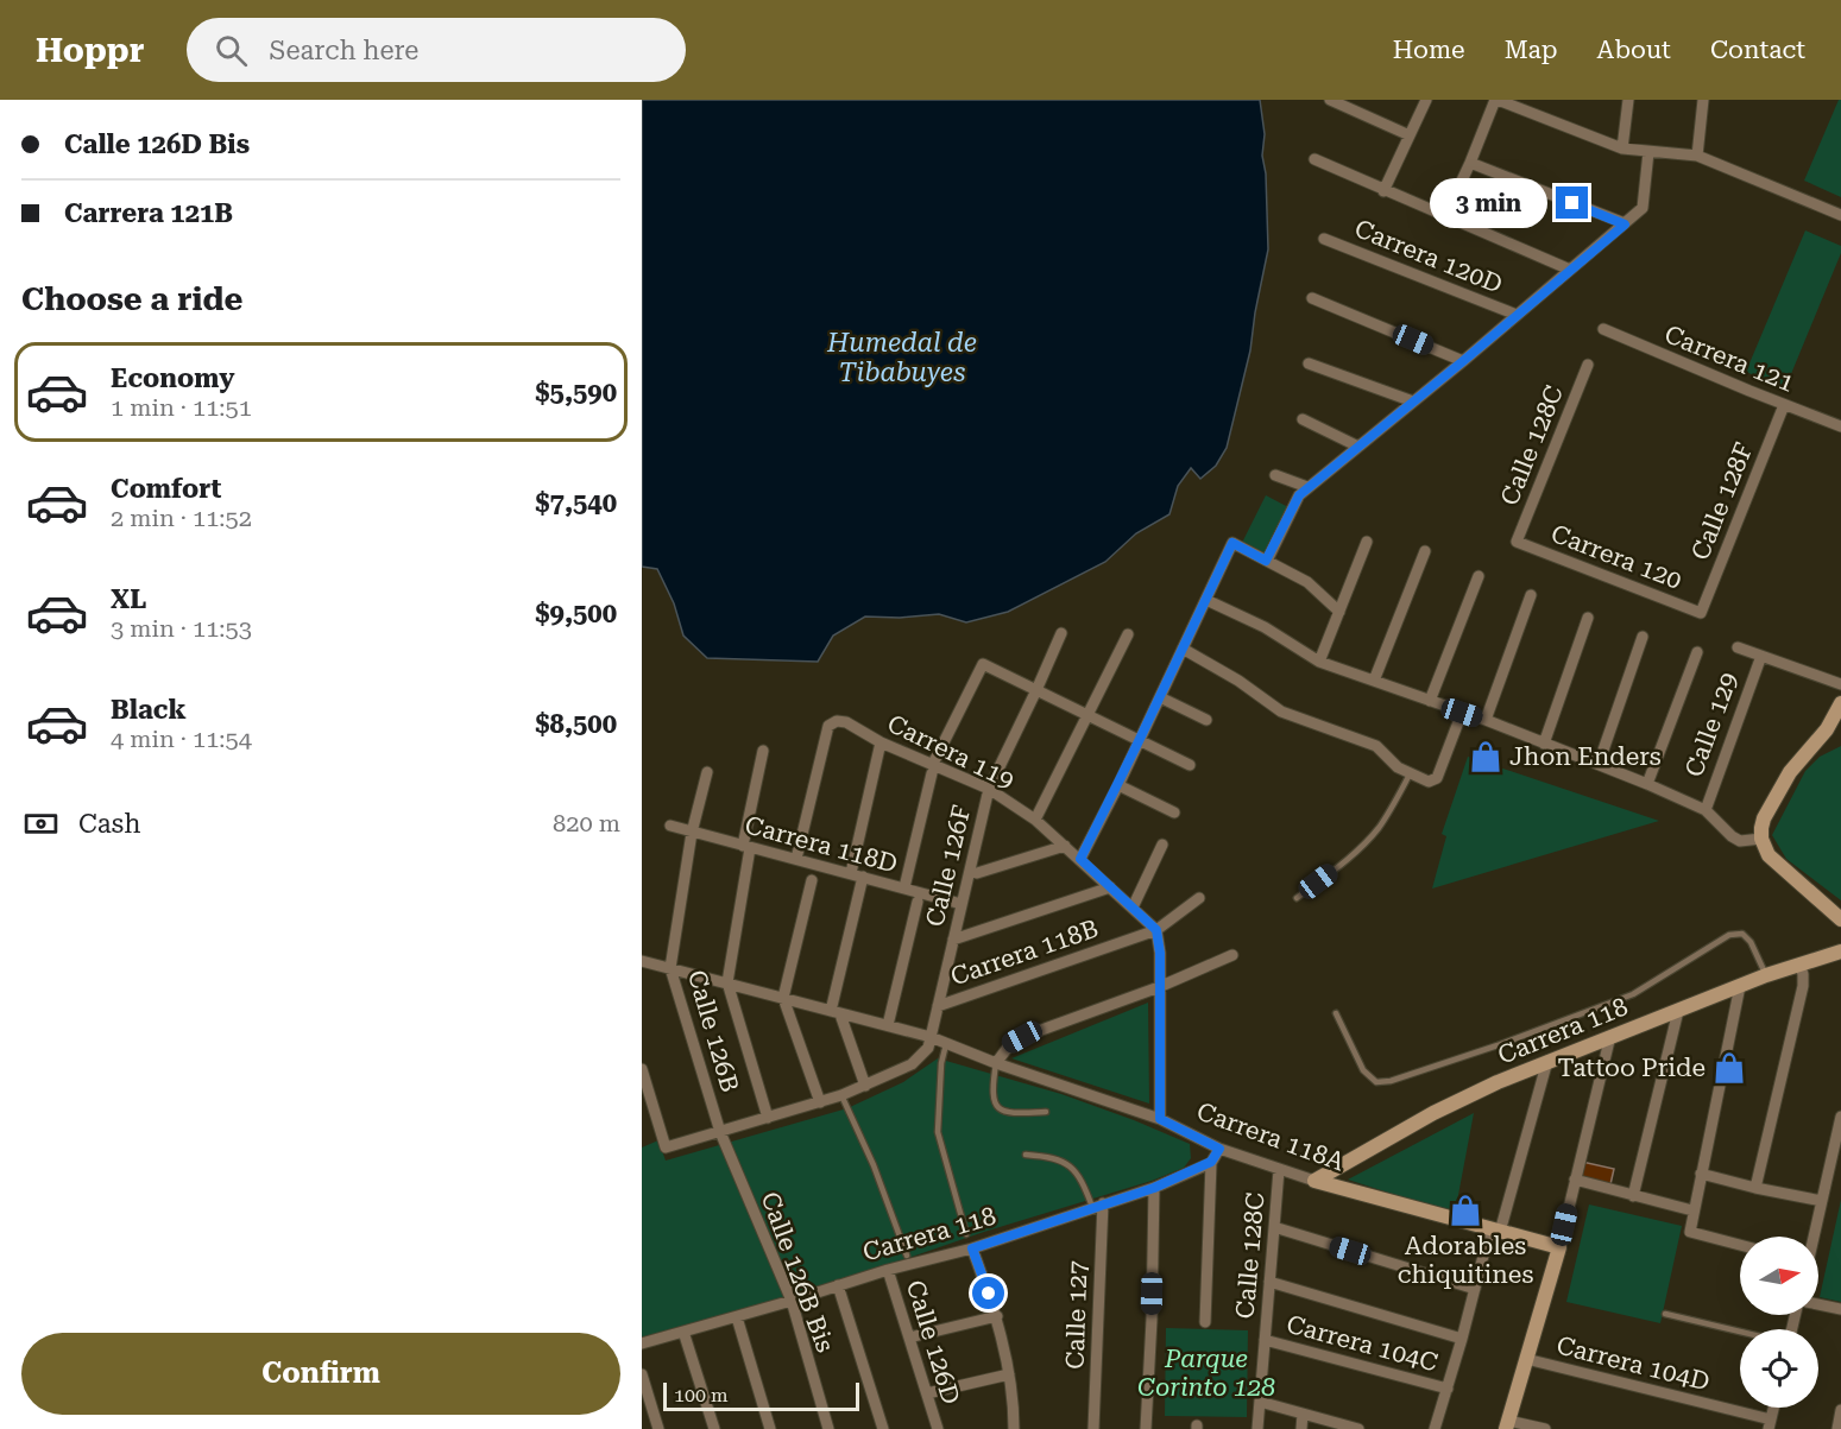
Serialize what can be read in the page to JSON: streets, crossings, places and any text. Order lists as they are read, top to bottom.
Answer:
{
  "streets": {
    "street": [
      "Carrera 120D",
      "Carrera 121",
      "Calle 128C",
      "Calle 128F",
      "Carrera 120",
      "Calle 129",
      "Carrera 119",
      "Carrera 118D",
      "Calle 126F",
      "Carrera 118B",
      "Calle 126B",
      "Carrera 118",
      "Carrera 118A",
      "Calle 126B Bis",
      "Calle 127",
      "Calle 126D",
      "Carrera 104C",
      "Carrera 104D"
    ]
  },
  "crossings": [
    ["Carrera 121", "Calle 128F"],
    ["Calle 128C", "Carrera 120"],
    ["Calle 128C", "Carrera 118A"],
    ["Calle 128C", "Carrera 104C"],
    ["Calle 128F", "Carrera 120"],
    ["Carrera 119", "Carrera 118D"],
    ["Carrera 119", "Calle 126F"],
    ["Carrera 119", "Carrera 118B"],
    ["Carrera 118D", "Calle 126F"],
    ["Carrera 118D", "Calle 126B"],
    ["Calle 126F", "Carrera 118B"],
    ["Calle 126F", "Carrera 118A"],
    ["Calle 126B", "Carrera 118A"],
    ["Calle 126B", "Calle 126B Bis"],
    ["Carrera 118", "Carrera 118A"],
    ["Carrera 118", "Calle 126B Bis"],
    ["Carrera 118", "Calle 127"],
    ["Carrera 118", "Calle 126D"]
  ],
  "water": ["Humedal de Tibabuyes"],
  "parks": ["Parque Corinto 128"],
  "places": {
    "shop": ["Jhon Enders", "Tattoo Pride", "Adorables chiquitines"]
  },
  "scale_bar": "100 m",
  "north": "right",
  "page": {
    "header": "Hoppr",
    "search": "Search here",
    "nav": [
      "Home",
      "Map",
      "About",
      "Contact"
    ],
    "banner": ["Calle 126D Bis", "Carrera 121B"],
    "bubble": "3 min",
    "heading": "Choose a ride",
    "list": [
      {
        "name": "Economy",
        "note": "1 min · 11:51",
        "value": "$5,590"
      },
      {
        "name": "Comfort",
        "note": "2 min · 11:52",
        "value": "$7,540"
      },
      {
        "name": "XL",
        "note": "3 min · 11:53",
        "value": "$9,500"
      },
      {
        "name": "Black",
        "note": "4 min · 11:54",
        "value": "$8,500"
      }
    ],
    "pay": ["Cash", "820 m"],
    "buttons": "Confirm",
    "scale": "100 m"
  }
}
